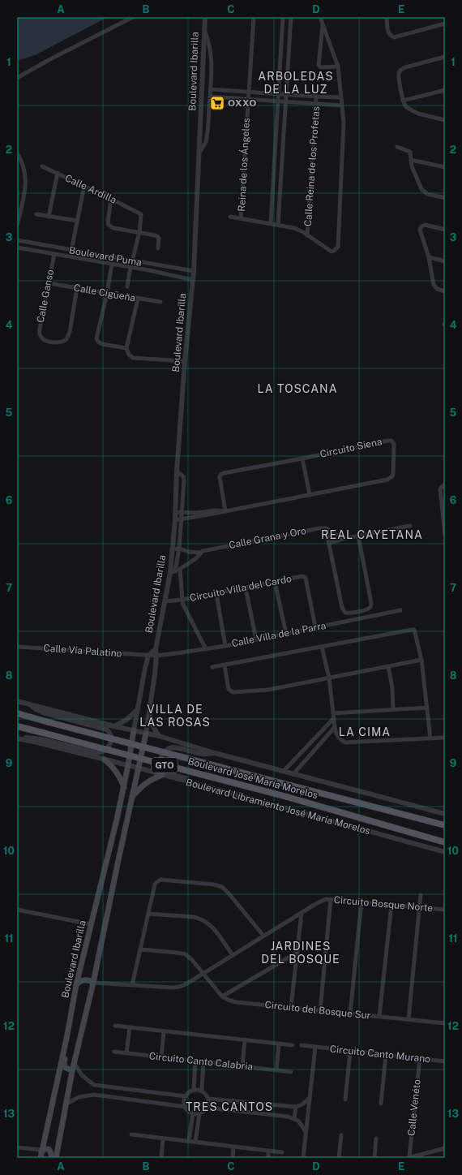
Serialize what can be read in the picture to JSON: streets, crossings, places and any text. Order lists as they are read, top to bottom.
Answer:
{
  "streets": {
    "main road": ["Boulevard Ibarilla", "GTO", "Boulevard José María Morelos"],
    "street": [
      "Reina de los Ángeles",
      "Calle Reina de los Profetas",
      "Calle Ardilla",
      "Boulevard Puma",
      "Calle Cigüeña",
      "Calle Ganso",
      "Circuito Siena",
      "Calle Grana y Oro",
      "Circuito Villa del Cardo",
      "Calle Villa de la Parra",
      "Calle Vía Palatino",
      "Boulevard Libramiento José María Morelos",
      "Circuito Bosque Norte",
      "Circuito del Bosque Sur",
      "Circuito Canto Murano",
      "Circuito Canto Calabria",
      "Calle Venéto"
    ]
  },
  "crossings": [
    ["Boulevard Ibarilla", "Boulevard Puma"],
    ["Boulevard Ibarilla", "Circuito Siena"],
    ["Boulevard Ibarilla", "Calle Grana y Oro"],
    ["Boulevard Ibarilla", "Circuito Villa del Cardo"],
    ["Boulevard Ibarilla", "Calle Villa de la Parra"],
    ["Boulevard Ibarilla", "Calle Vía Palatino"],
    ["Boulevard Ibarilla", "Boulevard Libramiento José María Morelos"],
    ["Boulevard Puma", "Calle Ganso"],
    ["Calle Cigüeña", "Calle Ganso"],
    ["Circuito Villa del Cardo", "Calle Villa de la Parra"],
    ["Calle Villa de la Parra", "Calle Vía Palatino"],
    ["Circuito Bosque Norte", "Circuito del Bosque Sur"],
    ["Circuito Canto Murano", "Calle Venéto"]
  ],
  "districts": [
    "ARBOLEDAS DE LA LUZ",
    "LA TOSCANA",
    "REAL CAYETANA",
    "VILLA DE LAS ROSAS",
    "LA CIMA",
    "JARDINES DEL BOSQUE",
    "TRES CANTOS"
  ],
  "places": {
    "supermarket": ["OXXO"]
  },
  "grid": {
    "columns": [
      "A",
      "B",
      "C",
      "D",
      "E"
    ],
    "rows": [
      "1",
      "2",
      "3",
      "4",
      "5",
      "6",
      "7",
      "8",
      "9",
      "10",
      "11",
      "12",
      "13"
    ]
  }
}
